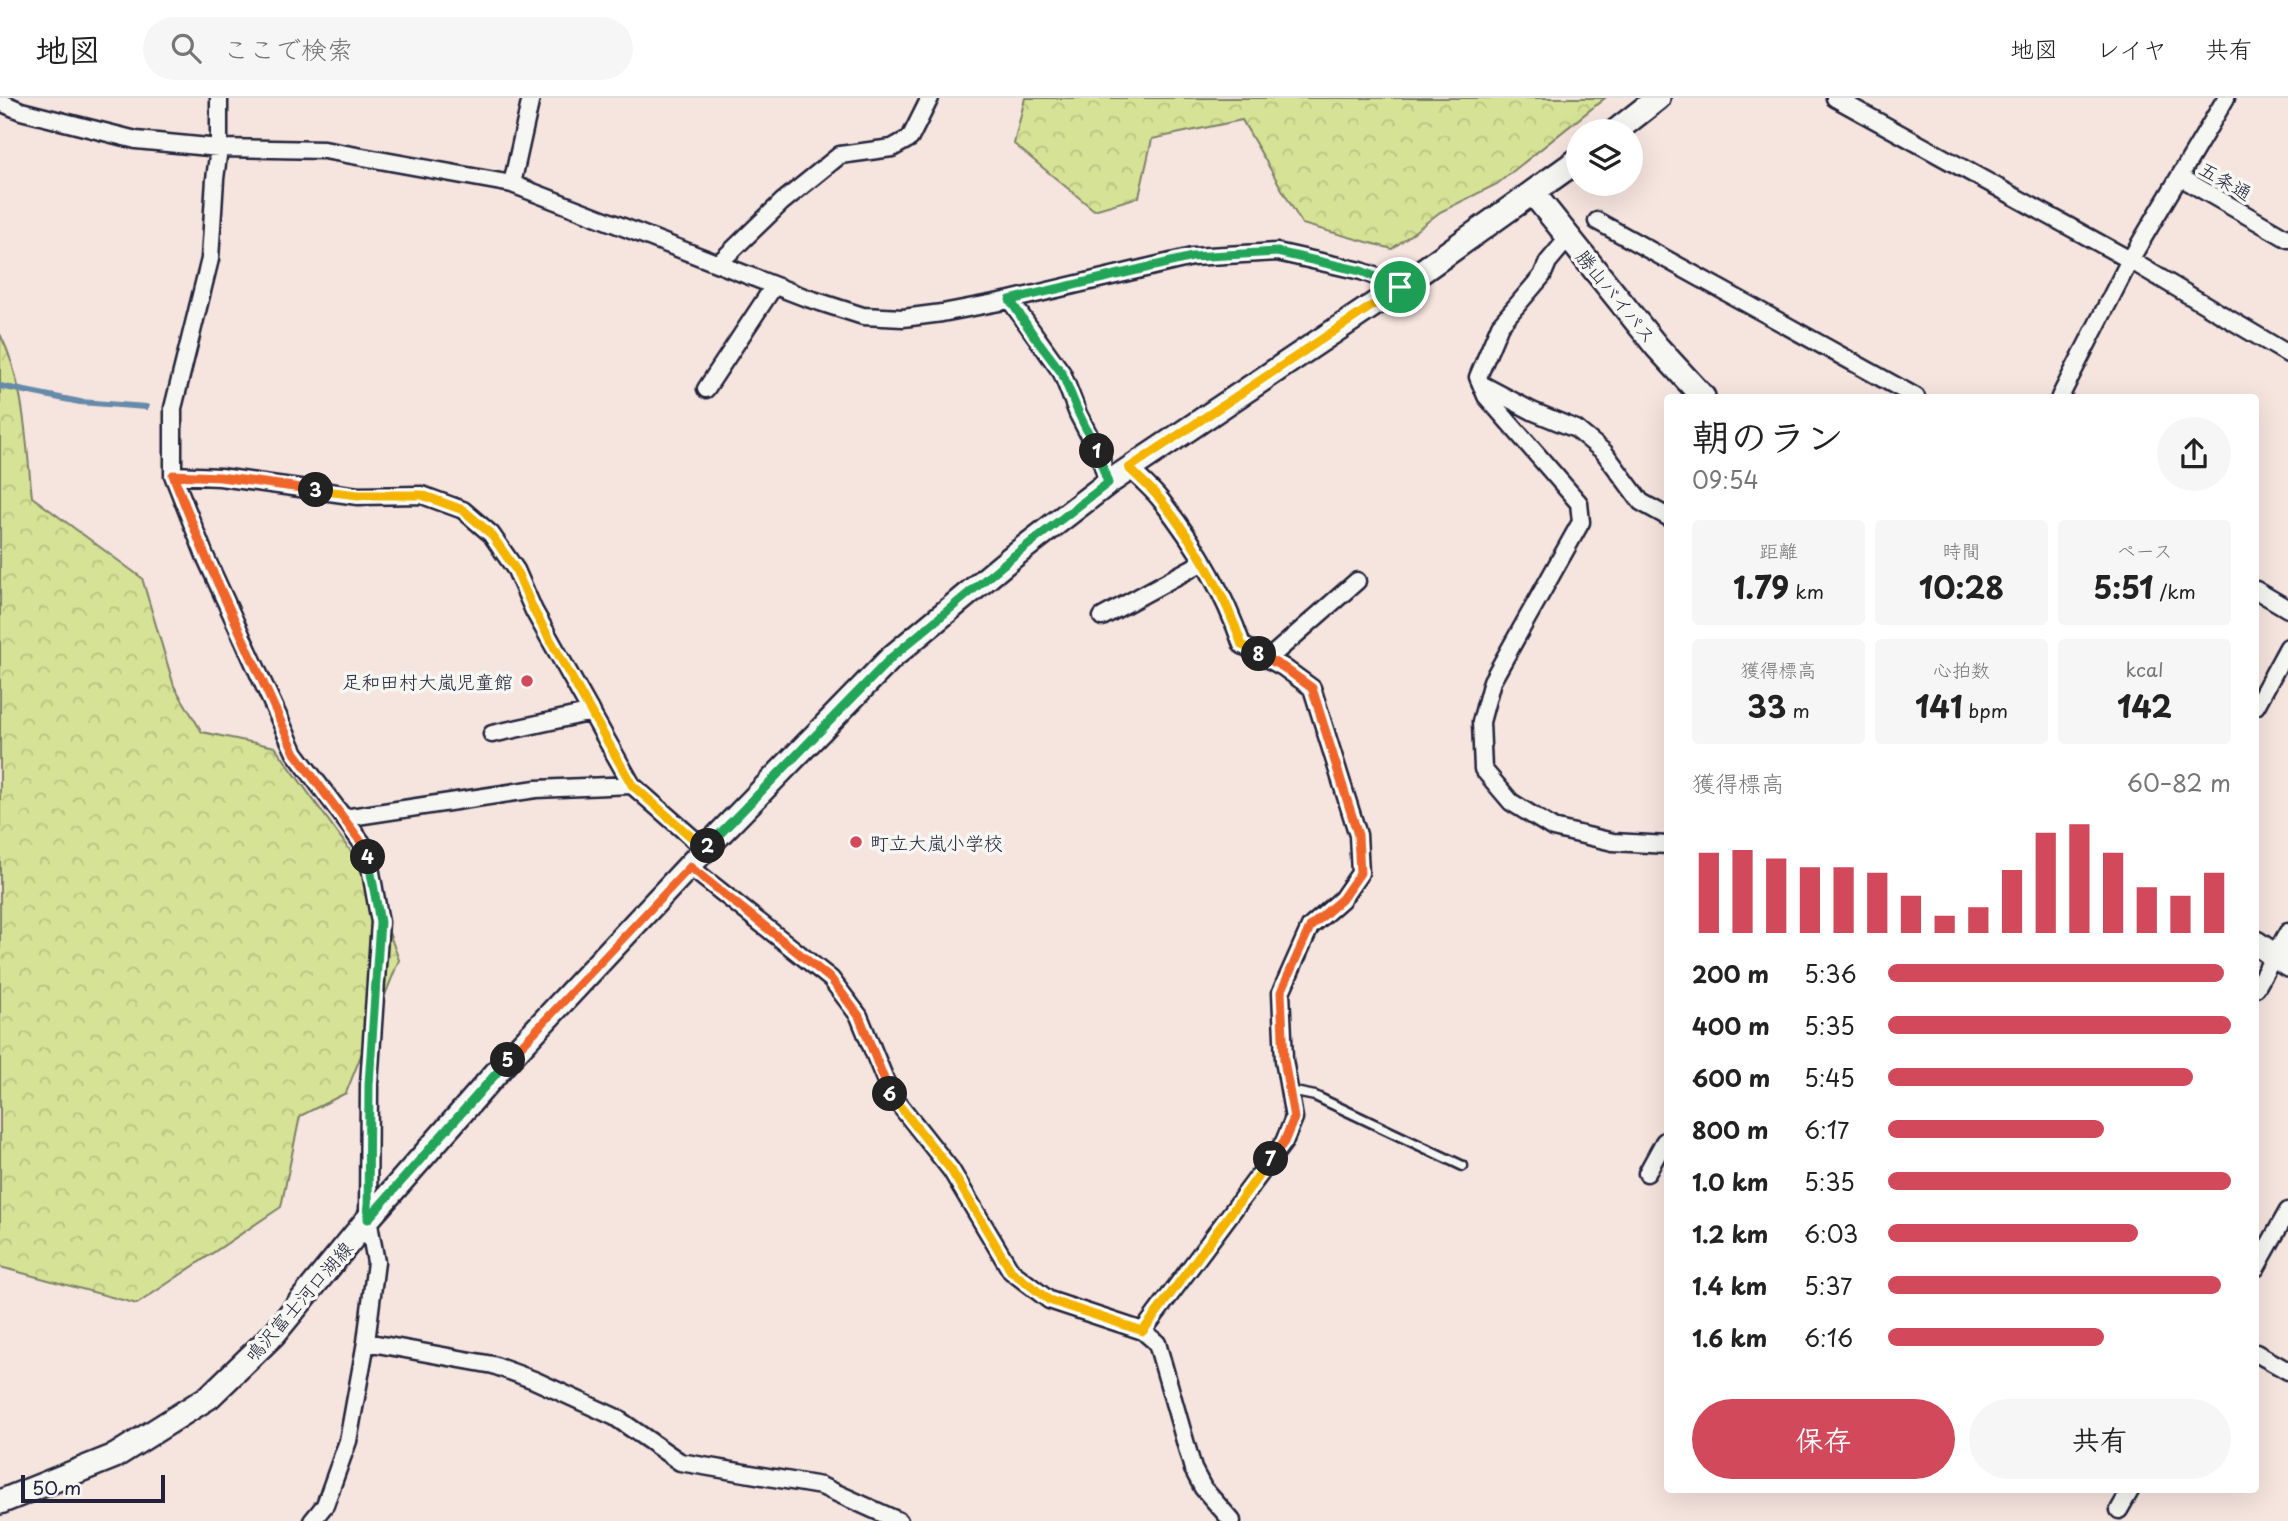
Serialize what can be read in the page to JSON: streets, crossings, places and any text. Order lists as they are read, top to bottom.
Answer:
{
  "streets": {
    "main road": ["勝山バイパス", "鳴沢富士河口湖線"],
    "street": ["五条通"]
  },
  "crossings": [
    ["勝山バイパス", "鳴沢富士河口湖線"]
  ],
  "places": ["足和田村大嵐児童館", "町立大嵐小学校"],
  "scale_bar": "50 m",
  "page": {
    "header": "地図",
    "search": "ここで検索",
    "nav": ["地図", "レイヤ", "共有"],
    "heading": ["朝のラン", "09:54"],
    "pins": [
      "1",
      "3",
      "8",
      "2",
      "4",
      "5",
      "6",
      "7"
    ],
    "stats": [
      ["距離", "1.79 km"],
      ["時間", "10:28"],
      ["ペース", "5:51 /km"],
      ["獲得標高", "33 m"],
      ["心拍数", "141 bpm"],
      ["kcal", "142"]
    ],
    "chart": ["獲得標高", "60–82 m"],
    "list": [
      {
        "name": "200 m",
        "note": "5:36"
      },
      {
        "name": "400 m",
        "note": "5:35"
      },
      {
        "name": "600 m",
        "note": "5:45"
      },
      {
        "name": "800 m",
        "note": "6:17"
      },
      {
        "name": "1.0 km",
        "note": "5:35"
      },
      {
        "name": "1.2 km",
        "note": "6:03"
      },
      {
        "name": "1.4 km",
        "note": "5:37"
      },
      {
        "name": "1.6 km",
        "note": "6:16"
      }
    ],
    "buttons": ["保存", "共有"],
    "scale": "50 m"
  }
}
